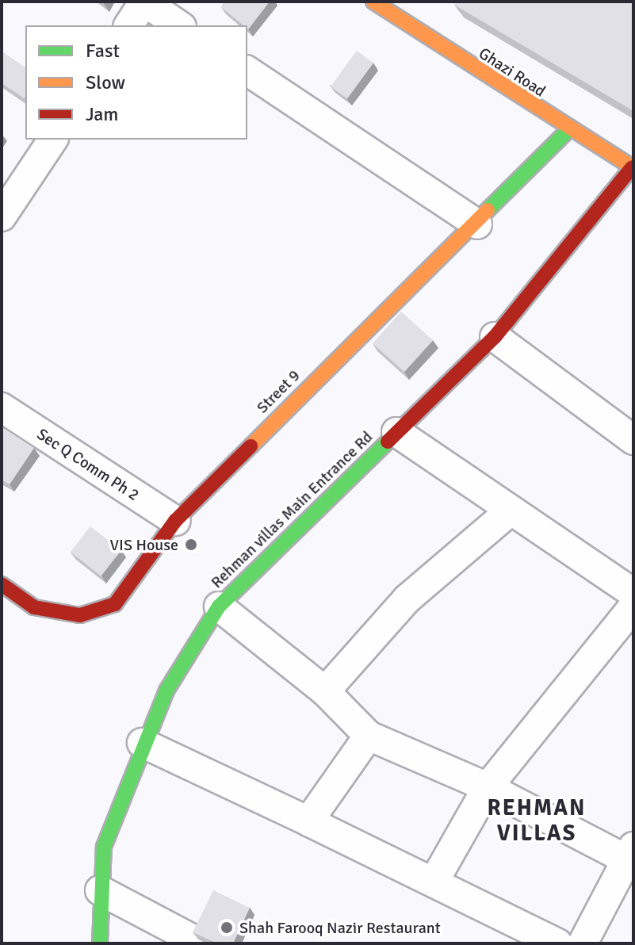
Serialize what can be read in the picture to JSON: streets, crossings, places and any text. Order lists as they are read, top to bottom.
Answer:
{
  "streets": {
    "street": [
      "Ghazi Road",
      "Street 9",
      "Sec Q Comm Ph 2",
      "Rehman villas Main Entrance Rd"
    ]
  },
  "crossings": [
    ["Ghazi Road", "Street 9"],
    ["Ghazi Road", "Rehman villas Main Entrance Rd"],
    ["Street 9", "Sec Q Comm Ph 2"]
  ],
  "districts": ["REHMAN VILLAS"],
  "places": ["VIS House", "Shah Farooq Nazir Restaurant"],
  "legend": ["Fast", "Slow", "Jam"]
}
